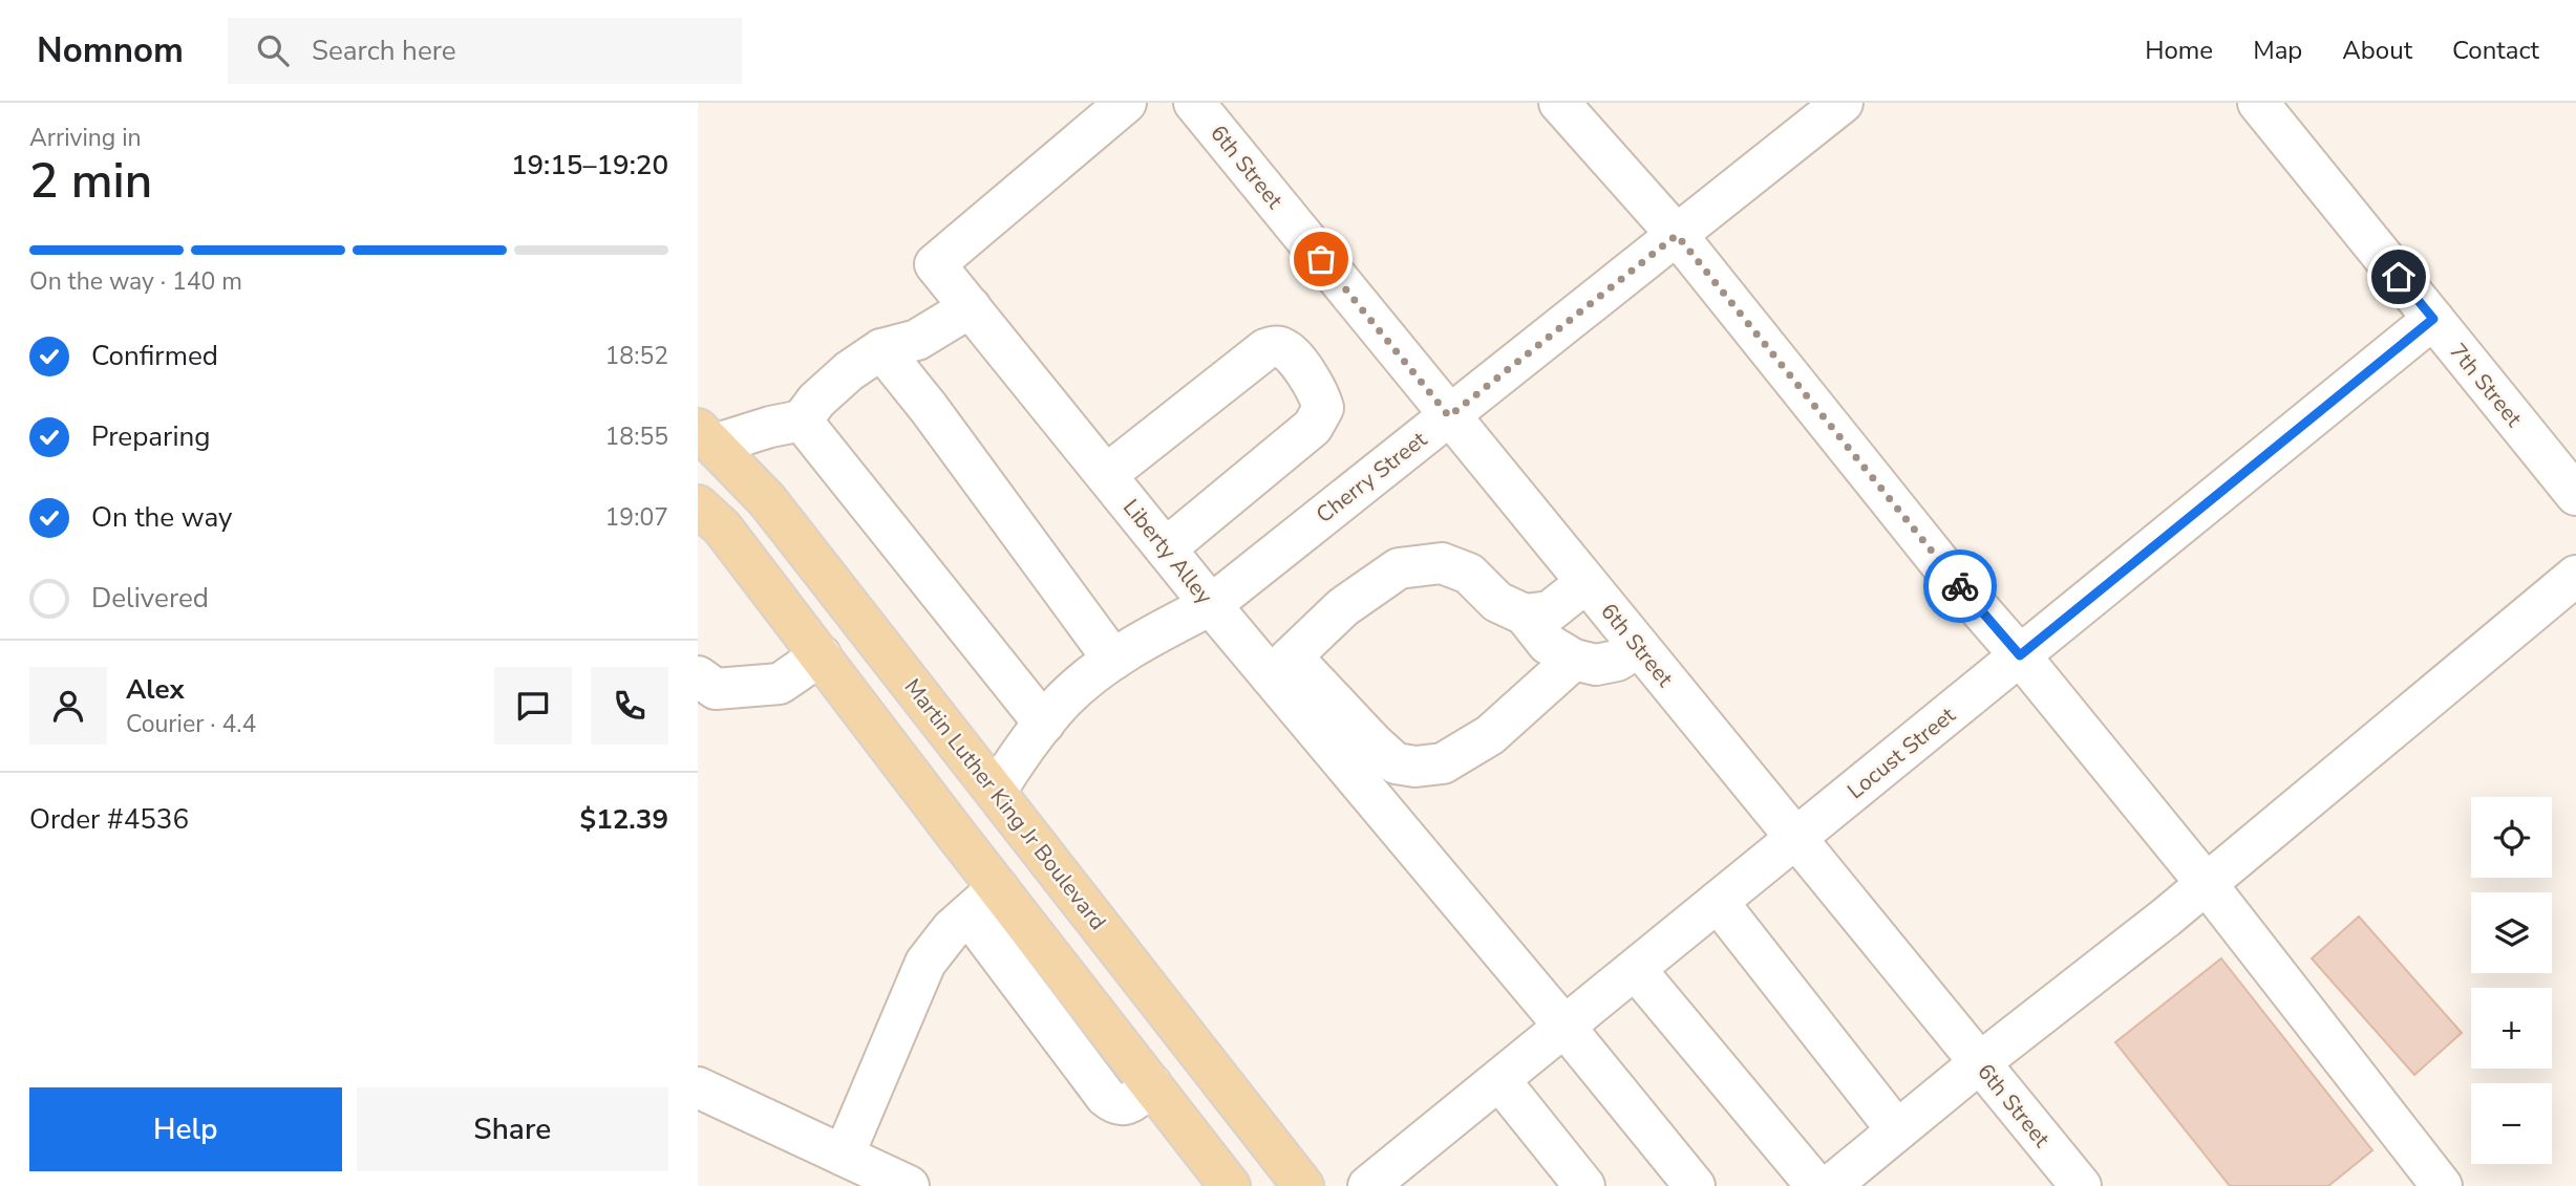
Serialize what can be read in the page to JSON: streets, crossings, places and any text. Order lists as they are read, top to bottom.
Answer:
{
  "streets": {
    "main road": ["Martin Luther King Jr Boulevard"],
    "street": [
      "6th Street",
      "7th Street",
      "Cherry Street",
      "Liberty Alley",
      "Locust Street"
    ]
  },
  "crossings": [
    ["6th Street", "Cherry Street"],
    ["6th Street", "Locust Street"],
    ["7th Street", "Locust Street"],
    ["Cherry Street", "Liberty Alley"],
    ["Cherry Street", "Martin Luther King Jr Boulevard"],
    ["Liberty Alley", "Locust Street"]
  ],
  "page": {
    "header": "Nomnom",
    "search": "Search here",
    "nav": [
      "Home",
      "Map",
      "About",
      "Contact"
    ],
    "heading": ["2 min", "Arriving in", "19:15–19:20"],
    "panel": [
      "Alex",
      "Courier · 4.4",
      "Order #4536",
      "$12.39"
    ],
    "bar": "On the way · 140 m",
    "list": [
      ["Confirmed", "18:52"],
      ["Preparing", "18:55"],
      ["On the way", "19:07"],
      "Delivered"
    ],
    "map_buttons": ["+", "−"],
    "buttons": ["Help", "Share"]
  }
}
